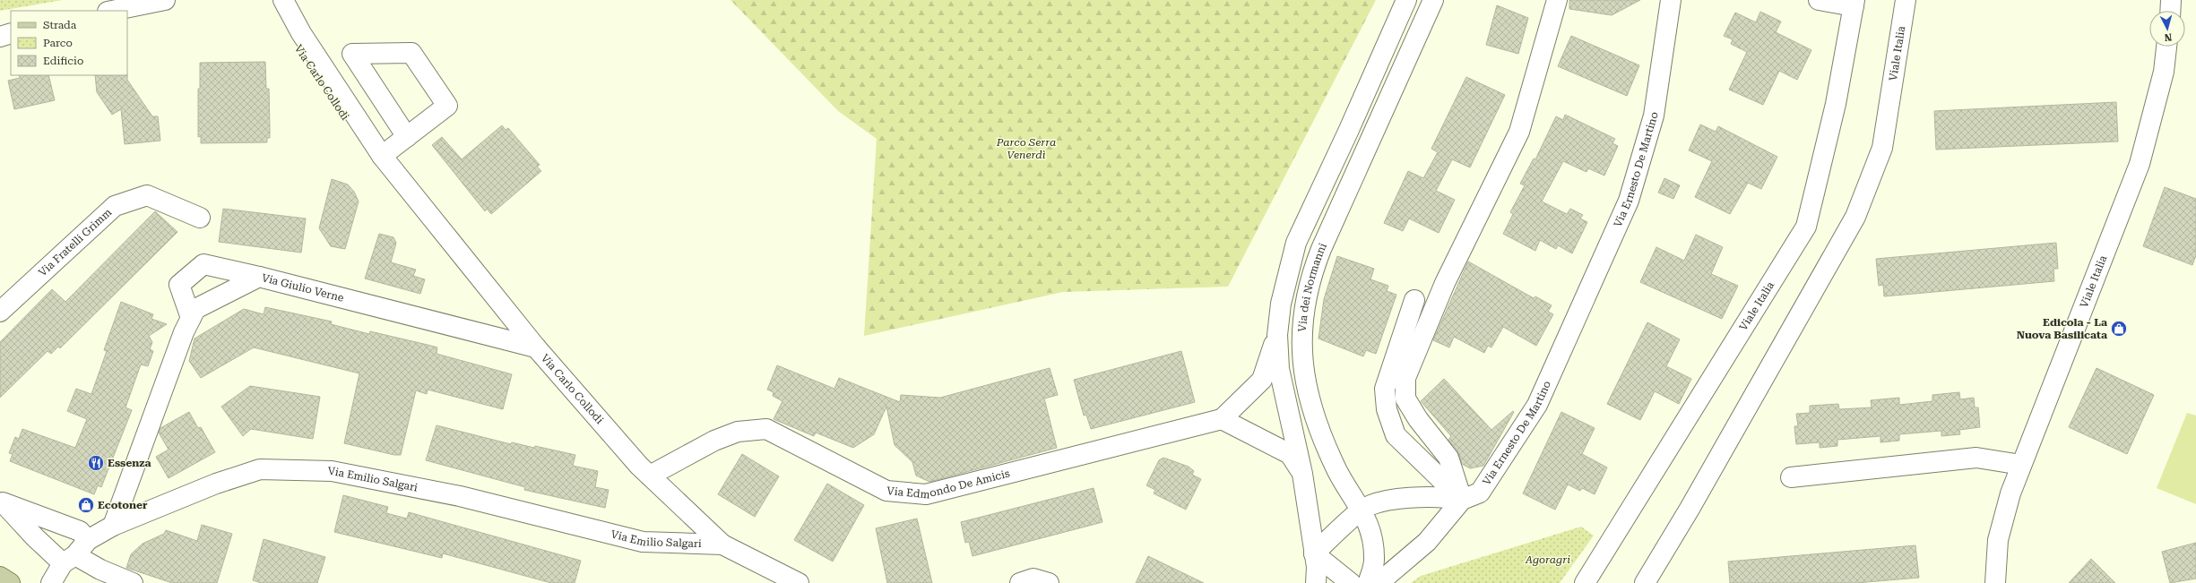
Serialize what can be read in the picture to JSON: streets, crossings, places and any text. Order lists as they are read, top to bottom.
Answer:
{
  "streets": {
    "street": [
      "Viale Italia",
      "Via Carlo Collodi",
      "Via Ernesto De Martino",
      "Via Fratelli Grimm",
      "Via Giulio Verne",
      "Via dei Normanni",
      "Via Emilio Salgari",
      "Via Edmondo De Amicis"
    ]
  },
  "crossings": [
    ["Via Carlo Collodi", "Via Giulio Verne"],
    ["Via Carlo Collodi", "Via Emilio Salgari"],
    ["Via Carlo Collodi", "Via Edmondo De Amicis"],
    ["Via Giulio Verne", "Via Emilio Salgari"]
  ],
  "parks": ["Parco Serra Venerdì", "Agoragri"],
  "places": {
    "shop": ["Edicola - La Nuova Basilicata", "Ecotoner"],
    "restaurant": ["Essenza"]
  },
  "legend": ["Strada", "Parco", "Edificio"],
  "north": "bottom"
}
